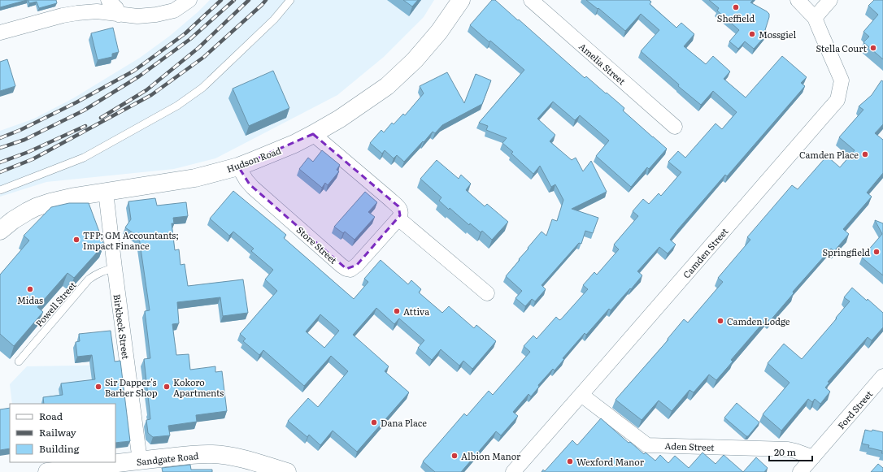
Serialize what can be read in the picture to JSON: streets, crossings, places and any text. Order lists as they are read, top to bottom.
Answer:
{
  "streets": {
    "main road": ["Hudson Road", "Sandgate Road"],
    "street": [
      "Amelia Street",
      "Store Street",
      "Camden Street",
      "Birkbeck Street",
      "Ford Street",
      "Aden Street"
    ],
    "lane": ["Powell Street"]
  },
  "crossings": [
    ["Hudson Road", "Store Street"],
    ["Hudson Road", "Birkbeck Street"],
    ["Camden Street", "Aden Street"],
    ["Powell Street", "Birkbeck Street"],
    ["Birkbeck Street", "Sandgate Road"],
    ["Ford Street", "Aden Street"]
  ],
  "places": [
    "Sheffield",
    "Mossgiel",
    "Stella Court",
    "Camden Place",
    "TFP; GM Accountants; Impact Finance",
    "Springfield",
    "Midas",
    "Attiva",
    "Camden Lodge",
    "Sir Dapper's Barber Shop",
    "Kokoro Apartments",
    "Dana Place",
    "Albion Manor",
    "Wexford Manor"
  ],
  "legend": ["Road", "Railway", "Building"],
  "scale_bar": "20 m"
}
